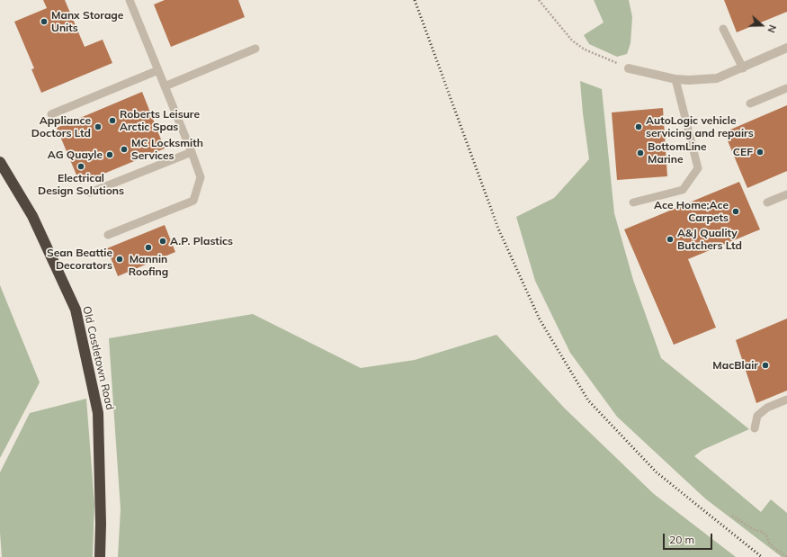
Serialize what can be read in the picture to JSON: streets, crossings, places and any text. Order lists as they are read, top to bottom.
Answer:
{
  "streets": {
    "highway": ["Old Castletown Road"]
  },
  "places": [
    "Manx Storage Units",
    "Roberts Leisure Arctic Spas",
    "Appliance Doctors Ltd",
    "AutoLogic vehicle servicing and repairs",
    "MC Locksmith Services",
    "CEF",
    "BottomLine Marine",
    "AG Quayle",
    "Electrical Design Solutions",
    "Ace Home;Ace Carpets",
    "A&J Quality Butchers Ltd",
    "A.P. Plastics",
    "Mannin Roofing",
    "Sean Beattie Decorators",
    "MacBlair"
  ],
  "scale_bar": "20 m",
  "north": "right"
}
